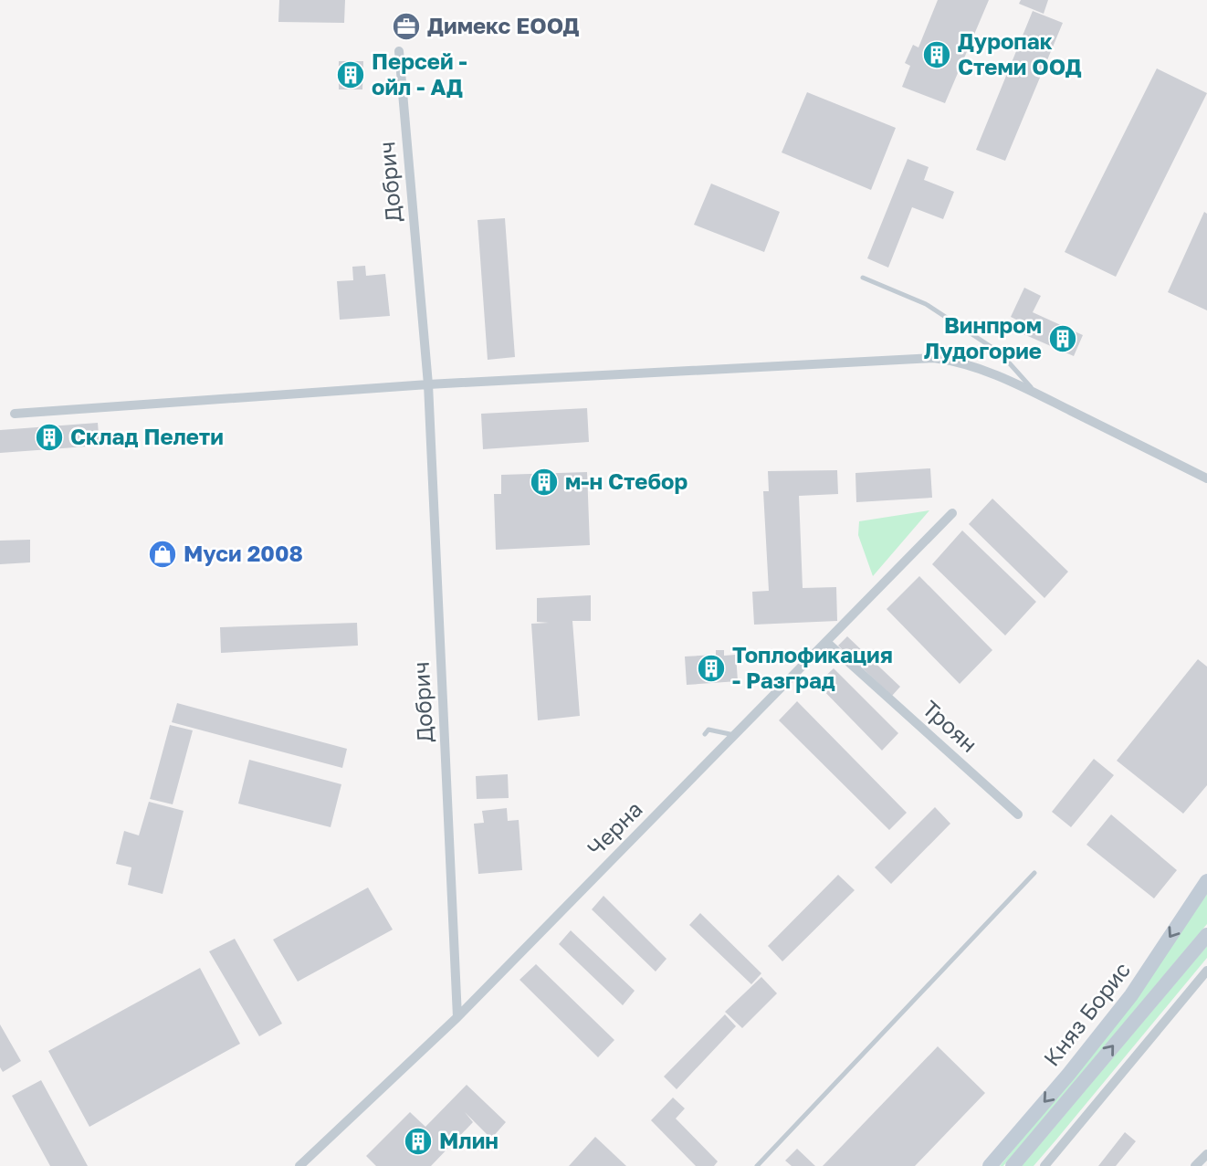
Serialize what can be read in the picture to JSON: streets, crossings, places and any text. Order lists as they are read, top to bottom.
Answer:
{
  "streets": {
    "street": [
      "Добрич",
      "Троян",
      "Черна",
      "Княз Борис"
    ]
  },
  "crossings": [
    ["Добрич", "Черна"],
    ["Троян", "Черна"]
  ],
  "places": {
    "office": ["Димекс ЕООД"],
    "building": [
      "Дуропак Стеми ООД",
      "Персей - ойл - АД",
      "Винпром Лудогорие",
      "Склад Пелети",
      "м-н Стебор",
      "Топлофикация - Разград",
      "Млин"
    ],
    "shop": ["Муси 2008"]
  }
}
